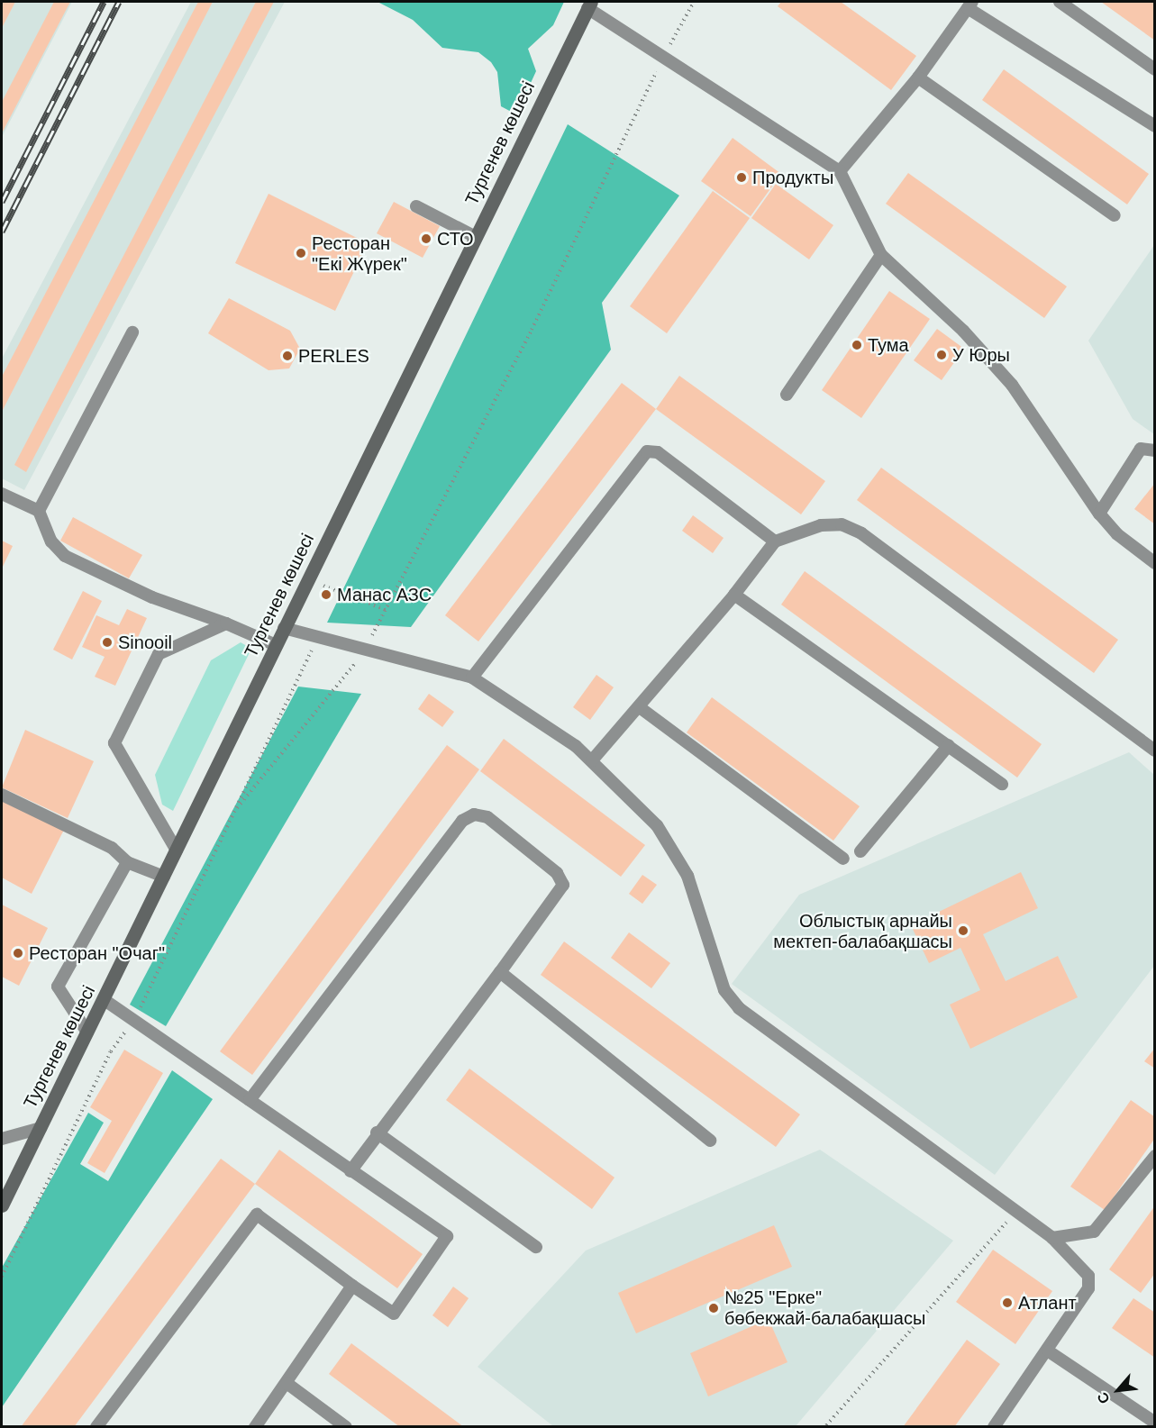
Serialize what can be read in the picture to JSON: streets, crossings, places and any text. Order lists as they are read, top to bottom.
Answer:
{
  "streets": {
    "main road": ["Тургенев көшесі"]
  },
  "places": [
    "Продукты",
    "СТО",
    "Ресторан \"Екi Жүрек\"",
    "Тума",
    "У Юры",
    "PERLES",
    "Манас АЗС",
    "Sinooil",
    "Облыстық арнайы мектеп-балабақшасы",
    "Ресторан \"Очаг\"",
    "Атлант",
    "№25 \"Ерке\" бөбекжай-балабақшасы"
  ],
  "north": "bottom left"
}
